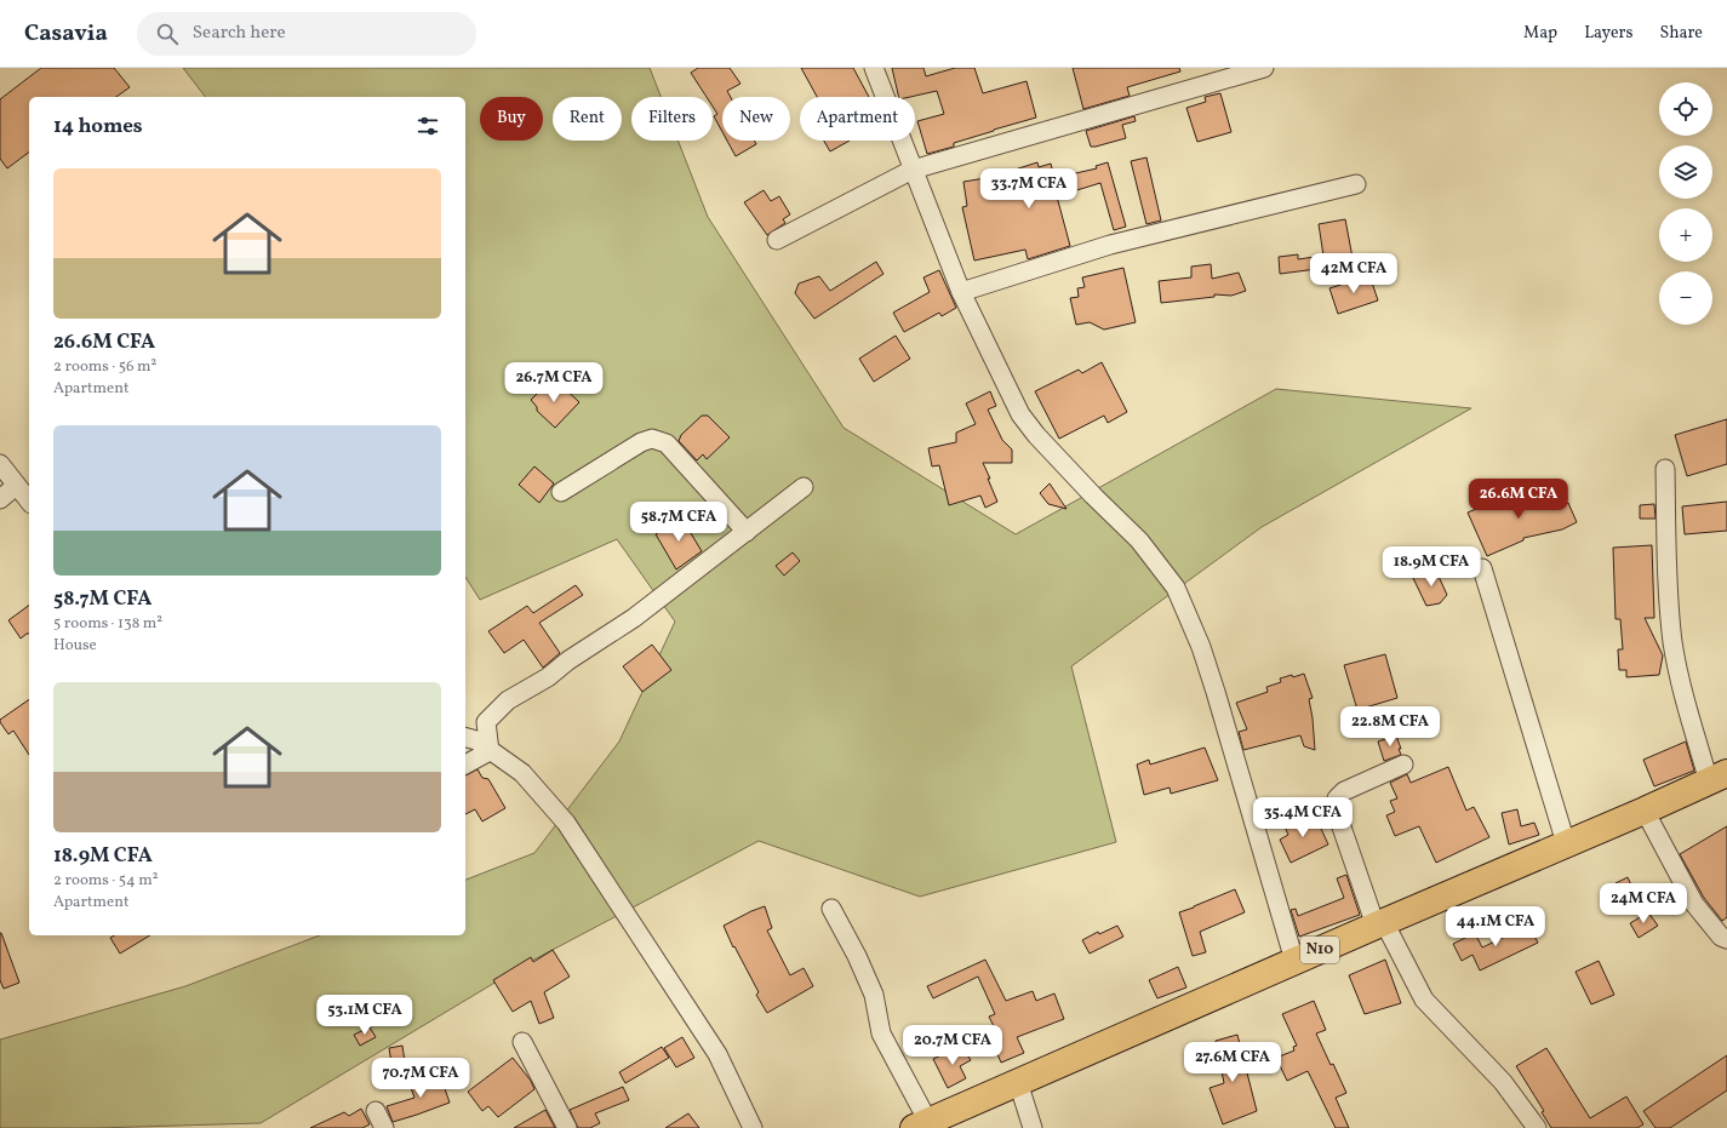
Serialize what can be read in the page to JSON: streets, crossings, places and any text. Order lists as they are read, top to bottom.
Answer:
{
  "streets": {
    "highway": ["N10"]
  },
  "page": {
    "header": "Casavia",
    "search": "Search here",
    "nav": ["Map", "Layers", "Share"],
    "map_buttons": ["+", "−"],
    "chip": [
      "Buy",
      "Rent",
      "Filters",
      "New",
      "Apartment"
    ],
    "heading": "14 homes",
    "list": [
      {
        "name": "26.6M CFA",
        "note": "2 rooms · 56 m² · Apartment"
      },
      {
        "name": "58.7M CFA",
        "note": "5 rooms · 138 m² · House"
      },
      {
        "name": "18.9M CFA",
        "note": "2 rooms · 54 m² · Apartment"
      }
    ],
    "price": [
      "33.7M CFA",
      "42M CFA",
      "26.7M CFA",
      "26.6M CFA",
      "58.7M CFA",
      "18.9M CFA",
      "22.8M CFA",
      "35.4M CFA",
      "24M CFA",
      "44.1M CFA",
      "53.1M CFA",
      "20.7M CFA",
      "27.6M CFA",
      "70.7M CFA"
    ]
  }
}
